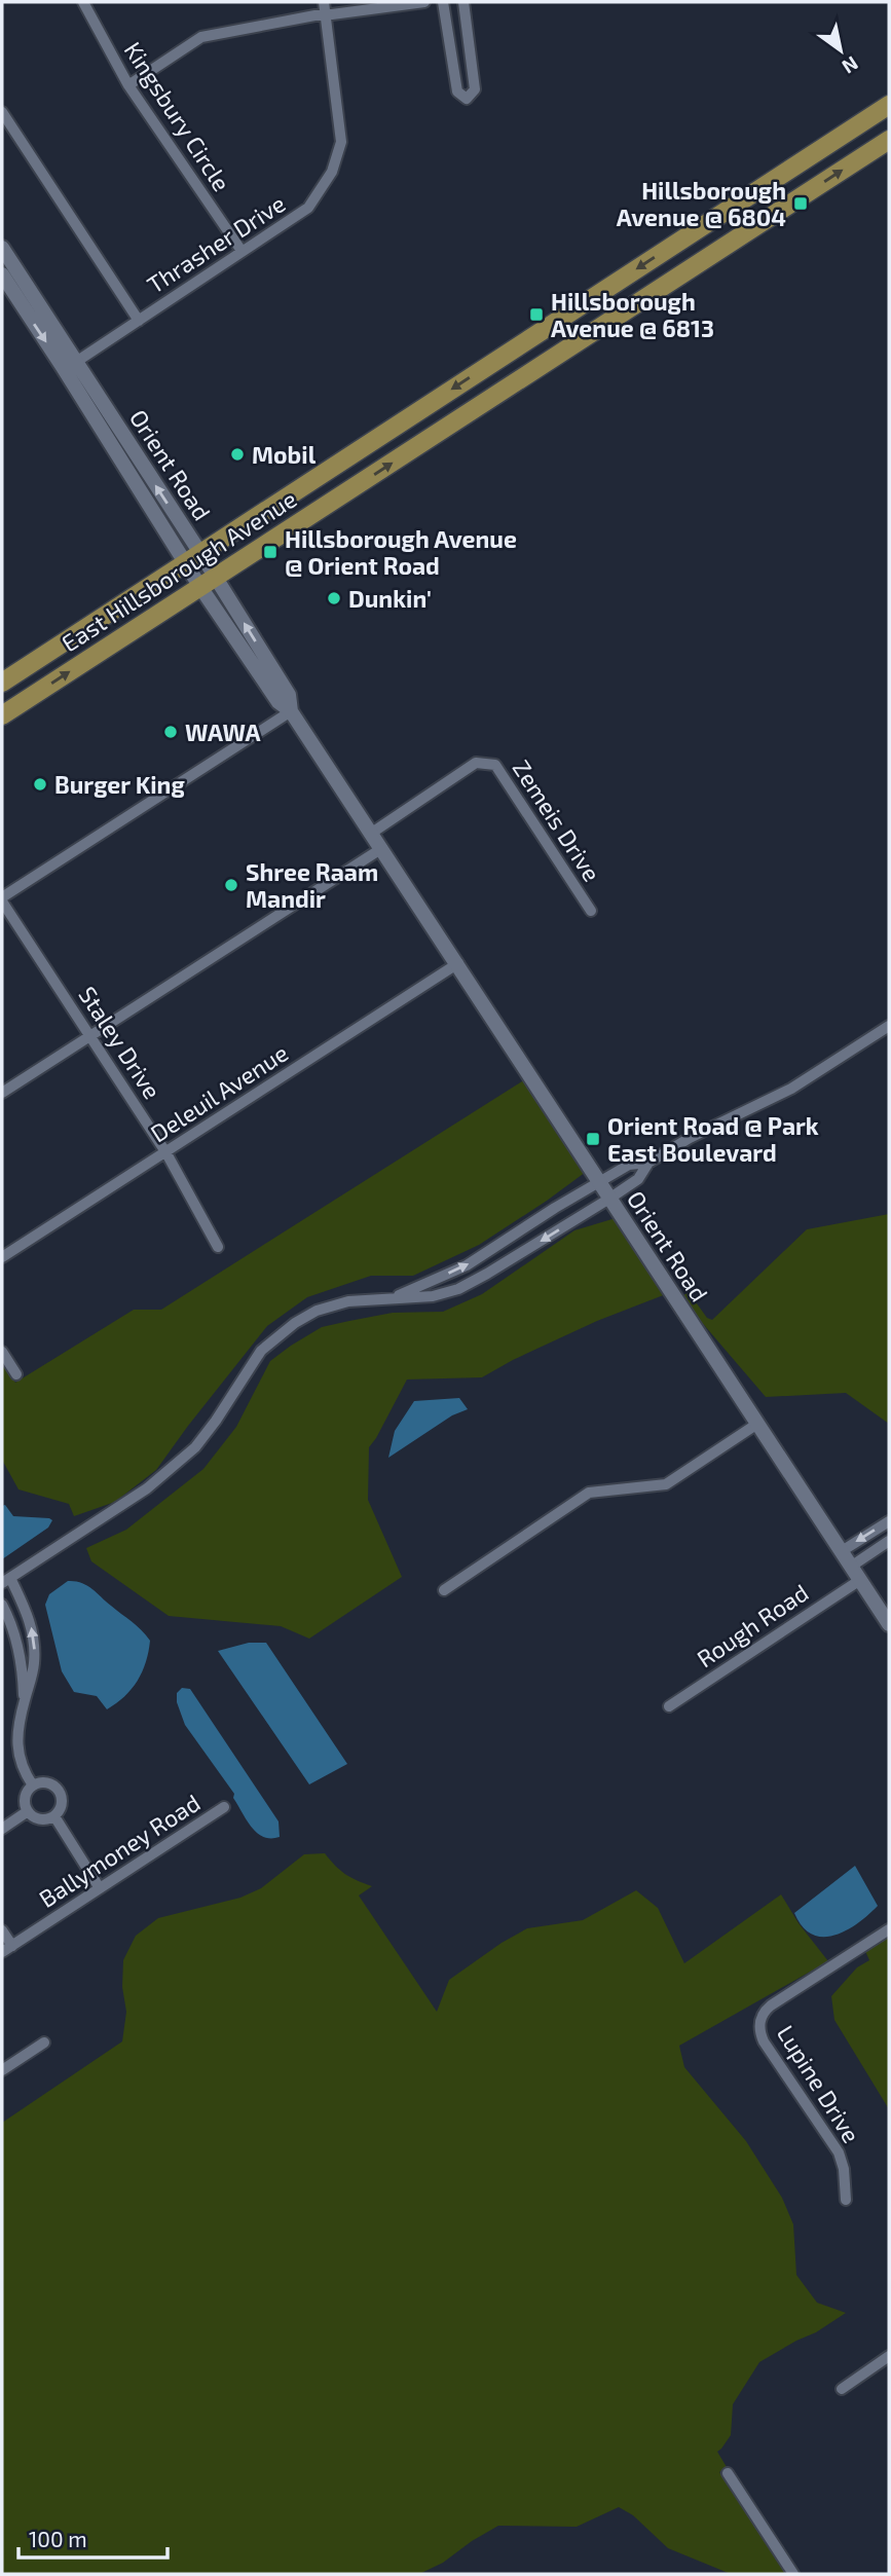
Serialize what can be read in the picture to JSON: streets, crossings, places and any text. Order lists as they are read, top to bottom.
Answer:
{
  "streets": {
    "main road": ["East Hillsborough Avenue"],
    "street": [
      "Kingsbury Circle",
      "Thrasher Drive",
      "Orient Road",
      "Zemeis Drive",
      "Staley Drive",
      "Deleuil Avenue",
      "Rough Road",
      "Ballymoney Road",
      "Lupine Drive"
    ]
  },
  "crossings": [
    ["Kingsbury Circle", "Thrasher Drive"],
    ["Thrasher Drive", "Orient Road"],
    ["Orient Road", "East Hillsborough Avenue"],
    ["Orient Road", "Zemeis Drive"],
    ["Orient Road", "Deleuil Avenue"],
    ["Orient Road", "Rough Road"],
    ["Staley Drive", "Deleuil Avenue"]
  ],
  "places": {
    "transit": [
      "Hillsborough Avenue @ 6804",
      "Hillsborough Avenue @ 6813",
      "Hillsborough Avenue @ Orient Road",
      "Orient Road @ Park East Boulevard"
    ],
    "other": [
      "Mobil",
      "Dunkin'",
      "WAWA",
      "Burger King",
      "Shree Raam Mandir"
    ]
  },
  "scale_bar": "100 m",
  "north": "bottom right"
}
